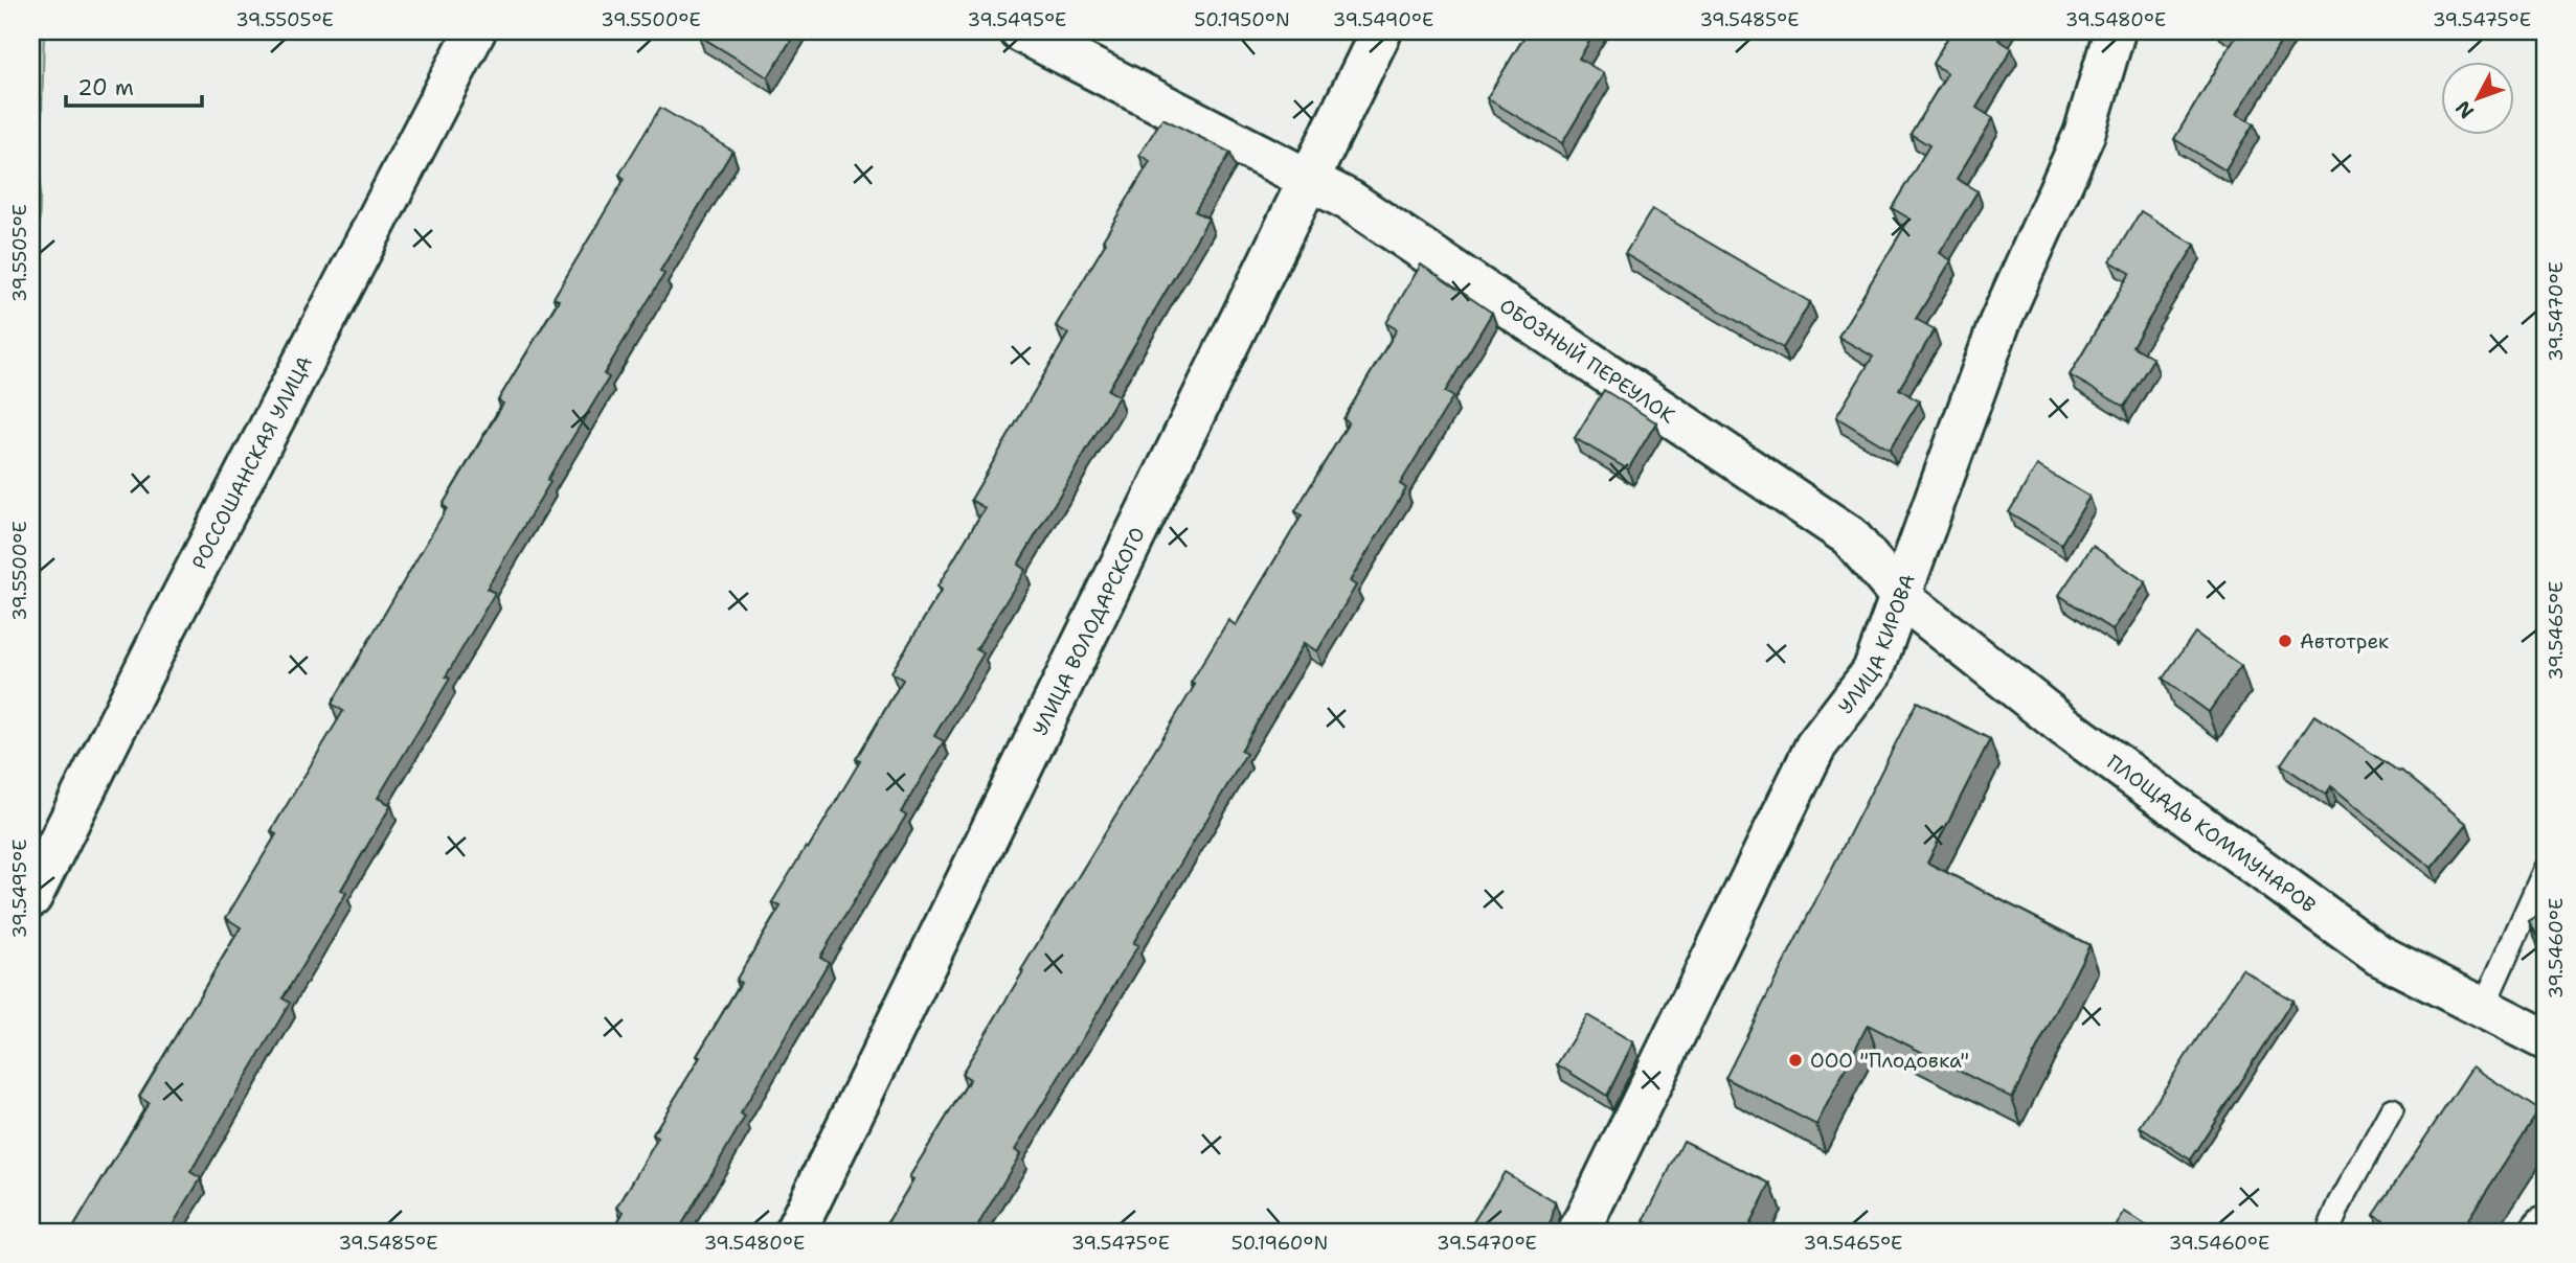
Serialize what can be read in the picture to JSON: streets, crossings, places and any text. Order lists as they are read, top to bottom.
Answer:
{
  "streets": {
    "street": [
      "ОБОЗНЫЙ ПЕРЕУЛОК",
      "РОССОШАНСКАЯ УЛИЦА",
      "УЛИЦА ВОЛОДАРСКОГО",
      "УЛИЦА КИРОВА",
      "ПЛОЩАДЬ КОММУНАРОВ"
    ]
  },
  "crossings": [
    ["ОБОЗНЫЙ ПЕРЕУЛОК", "УЛИЦА ВОЛОДАРСКОГО"],
    ["ОБОЗНЫЙ ПЕРЕУЛОК", "УЛИЦА КИРОВА"],
    ["ОБОЗНЫЙ ПЕРЕУЛОК", "ПЛОЩАДЬ КОММУНАРОВ"],
    ["УЛИЦА КИРОВА", "ПЛОЩАДЬ КОММУНАРОВ"]
  ],
  "places": ["Автотрек", "ООО \"Плодовка\""],
  "scale_bar": "20 m",
  "north": "bottom left",
  "coordinates": [
    "39.5505°E",
    "39.5500°E",
    "39.5495°E",
    "50.1950°N",
    "39.5490°E",
    "39.5485°E",
    "39.5480°E",
    "39.5475°E",
    "39.5470°E",
    "39.5465°E",
    "39.5460°E",
    "50.1960°N"
  ]
}
